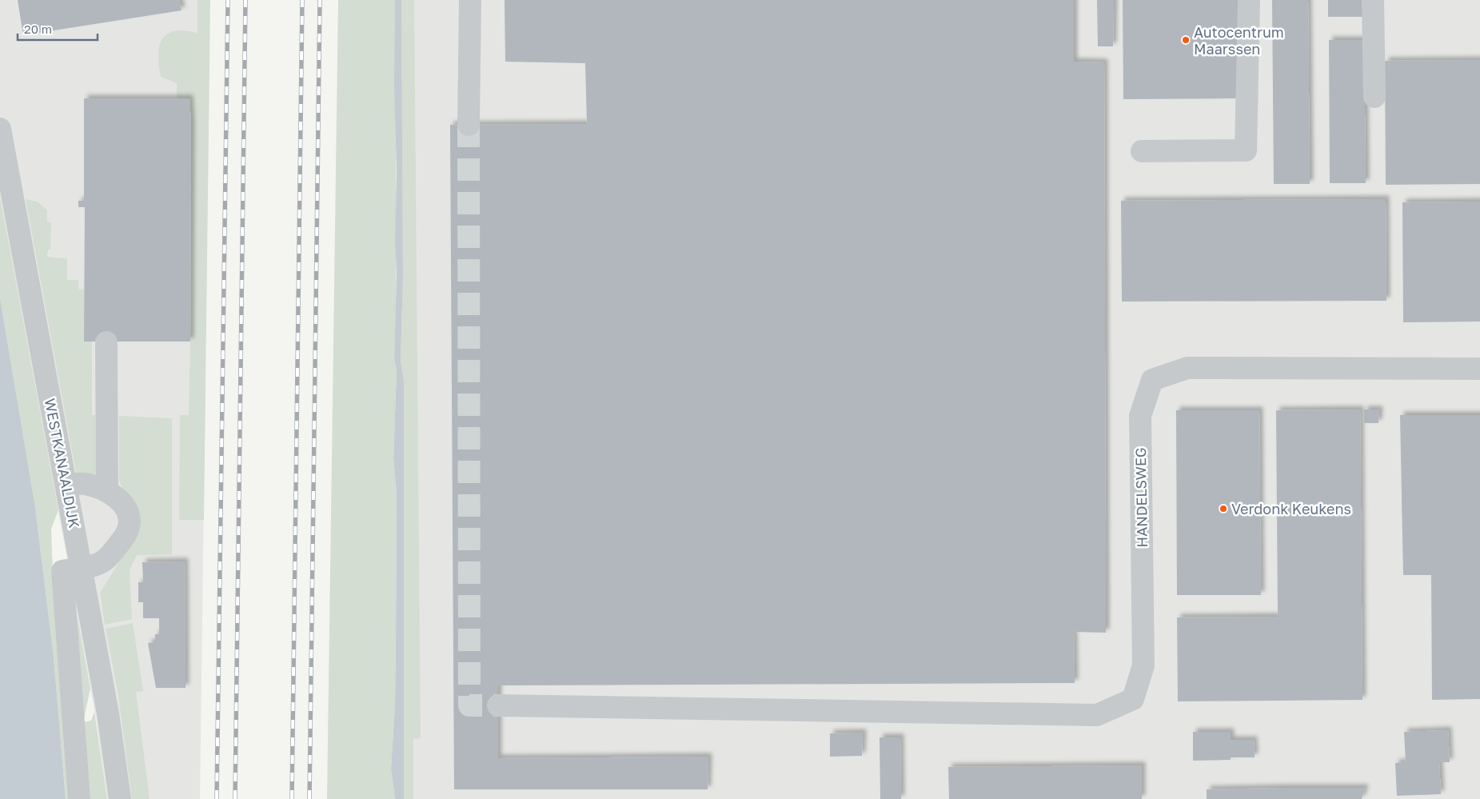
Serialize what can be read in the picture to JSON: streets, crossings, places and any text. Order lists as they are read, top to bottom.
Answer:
{
  "streets": {
    "street": ["WESTKANAALDIJK", "HANDELSWEG"]
  },
  "places": ["Autocentrum Maarssen", "Verdonk Keukens"],
  "scale_bar": "20 m"
}
